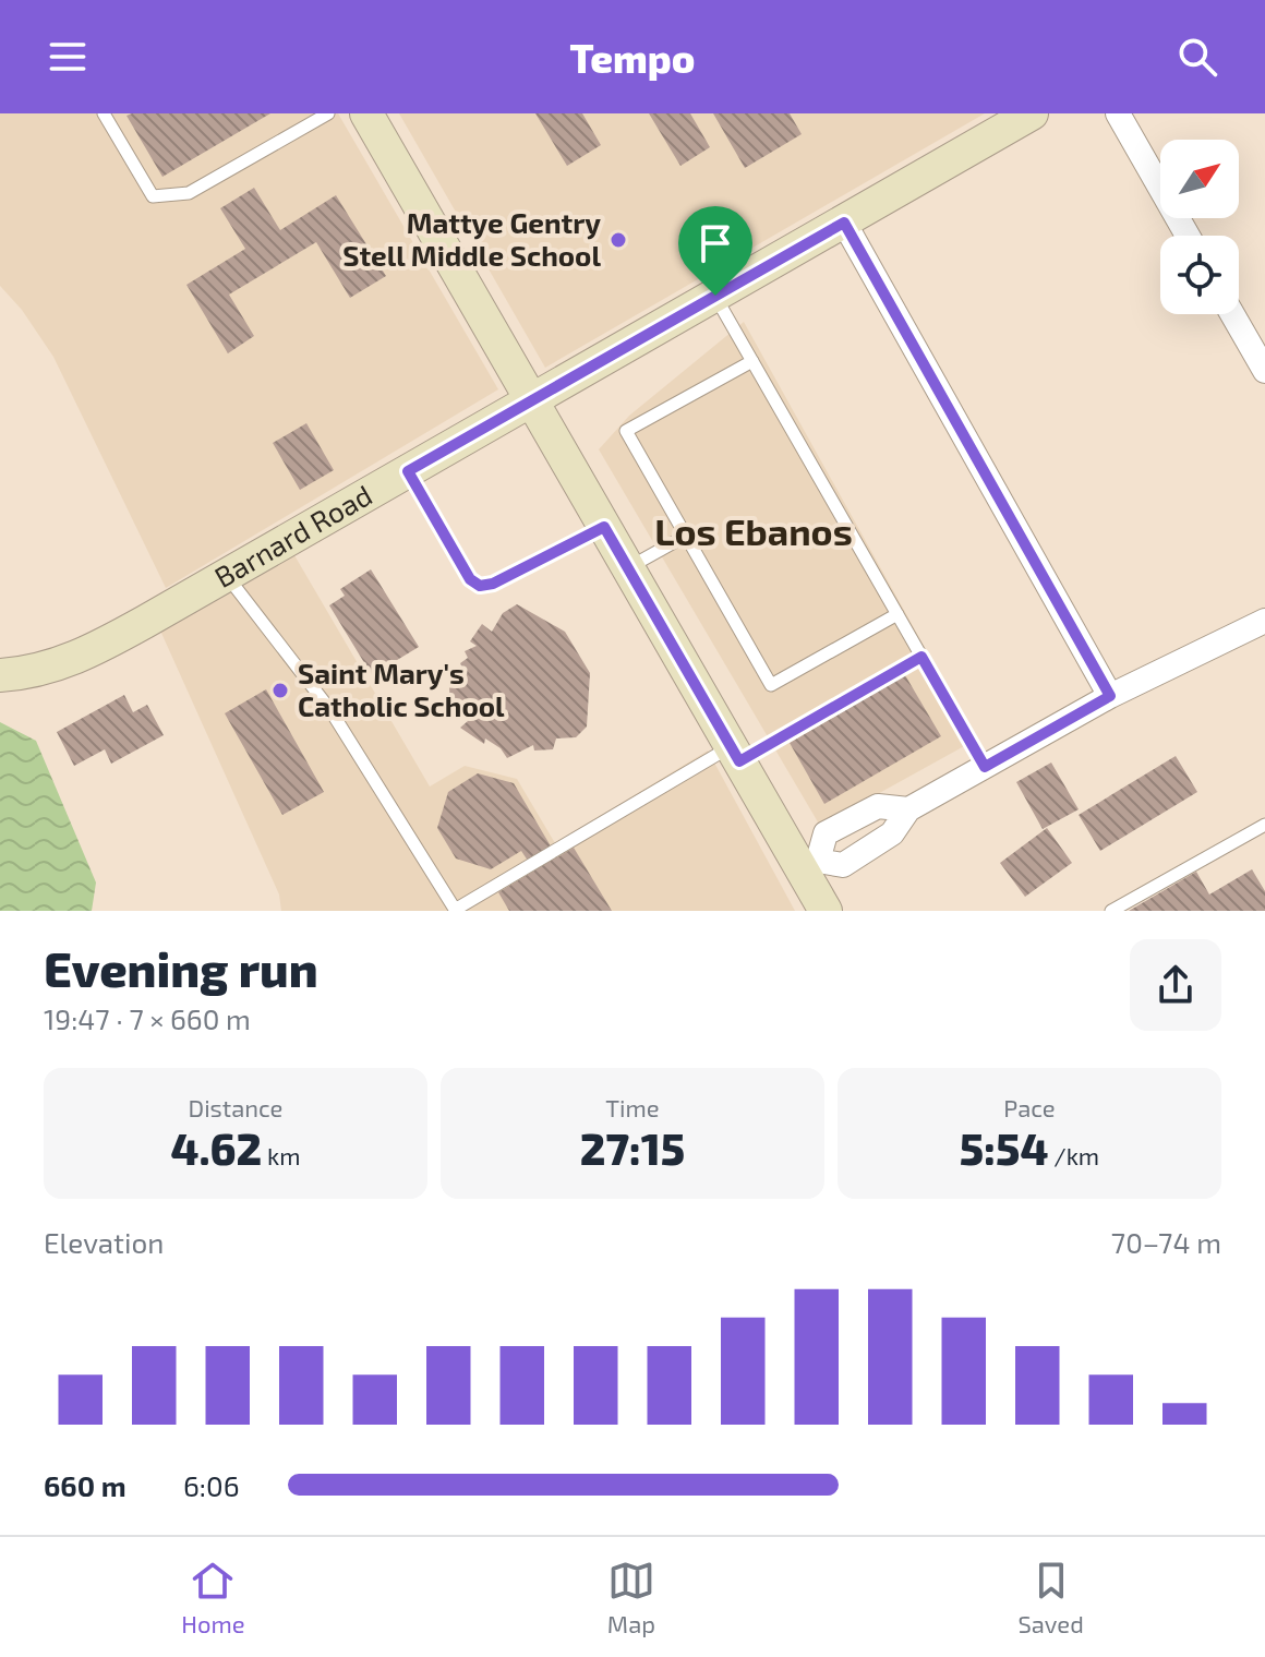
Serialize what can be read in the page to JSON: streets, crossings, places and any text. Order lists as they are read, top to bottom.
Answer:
{
  "streets": {
    "street": ["Barnard Road"]
  },
  "districts": ["Los Ebanos"],
  "places": ["Mattye Gentry Stell Middle School", "Saint Mary's Catholic School"],
  "north": "top right",
  "page": {
    "header": "Tempo",
    "heading": ["Evening run", "19:47 · 7 × 660 m"],
    "stats": [
      ["Distance", "4.62 km"],
      ["Time", "27:15"],
      ["Pace", "5:54 /km"]
    ],
    "chart": ["Elevation", "70–74 m"],
    "list": [
      {
        "name": "660 m",
        "note": "6:06"
      }
    ],
    "tabs": ["Home", "Map", "Saved"]
  }
}
